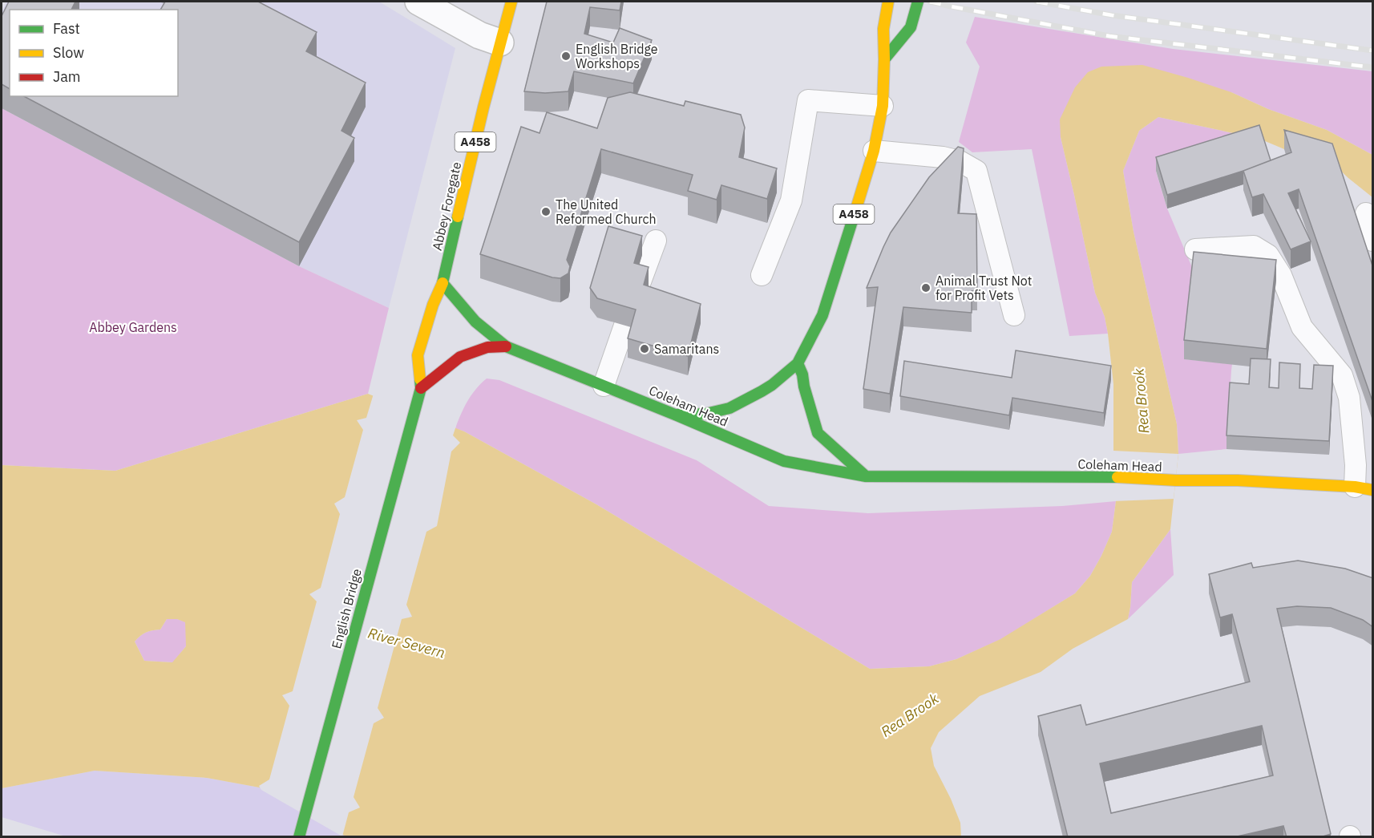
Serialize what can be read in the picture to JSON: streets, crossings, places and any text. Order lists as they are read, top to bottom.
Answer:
{
  "streets": {
    "street": [
      "A458",
      "Abbey Foregate",
      "Coleham Head",
      "English Bridge"
    ]
  },
  "crossings": [
    ["A458", "Coleham Head"],
    ["Abbey Foregate", "Coleham Head"],
    ["Abbey Foregate", "English Bridge"],
    ["Coleham Head", "English Bridge"]
  ],
  "water": ["Rea Brook", "River Severn"],
  "parks": ["Abbey Gardens"],
  "places": [
    "English Bridge Workshops",
    "The United Reformed Church",
    "Animal Trust Not for Profit Vets",
    "Samaritans"
  ],
  "legend": ["Fast", "Slow", "Jam"]
}
